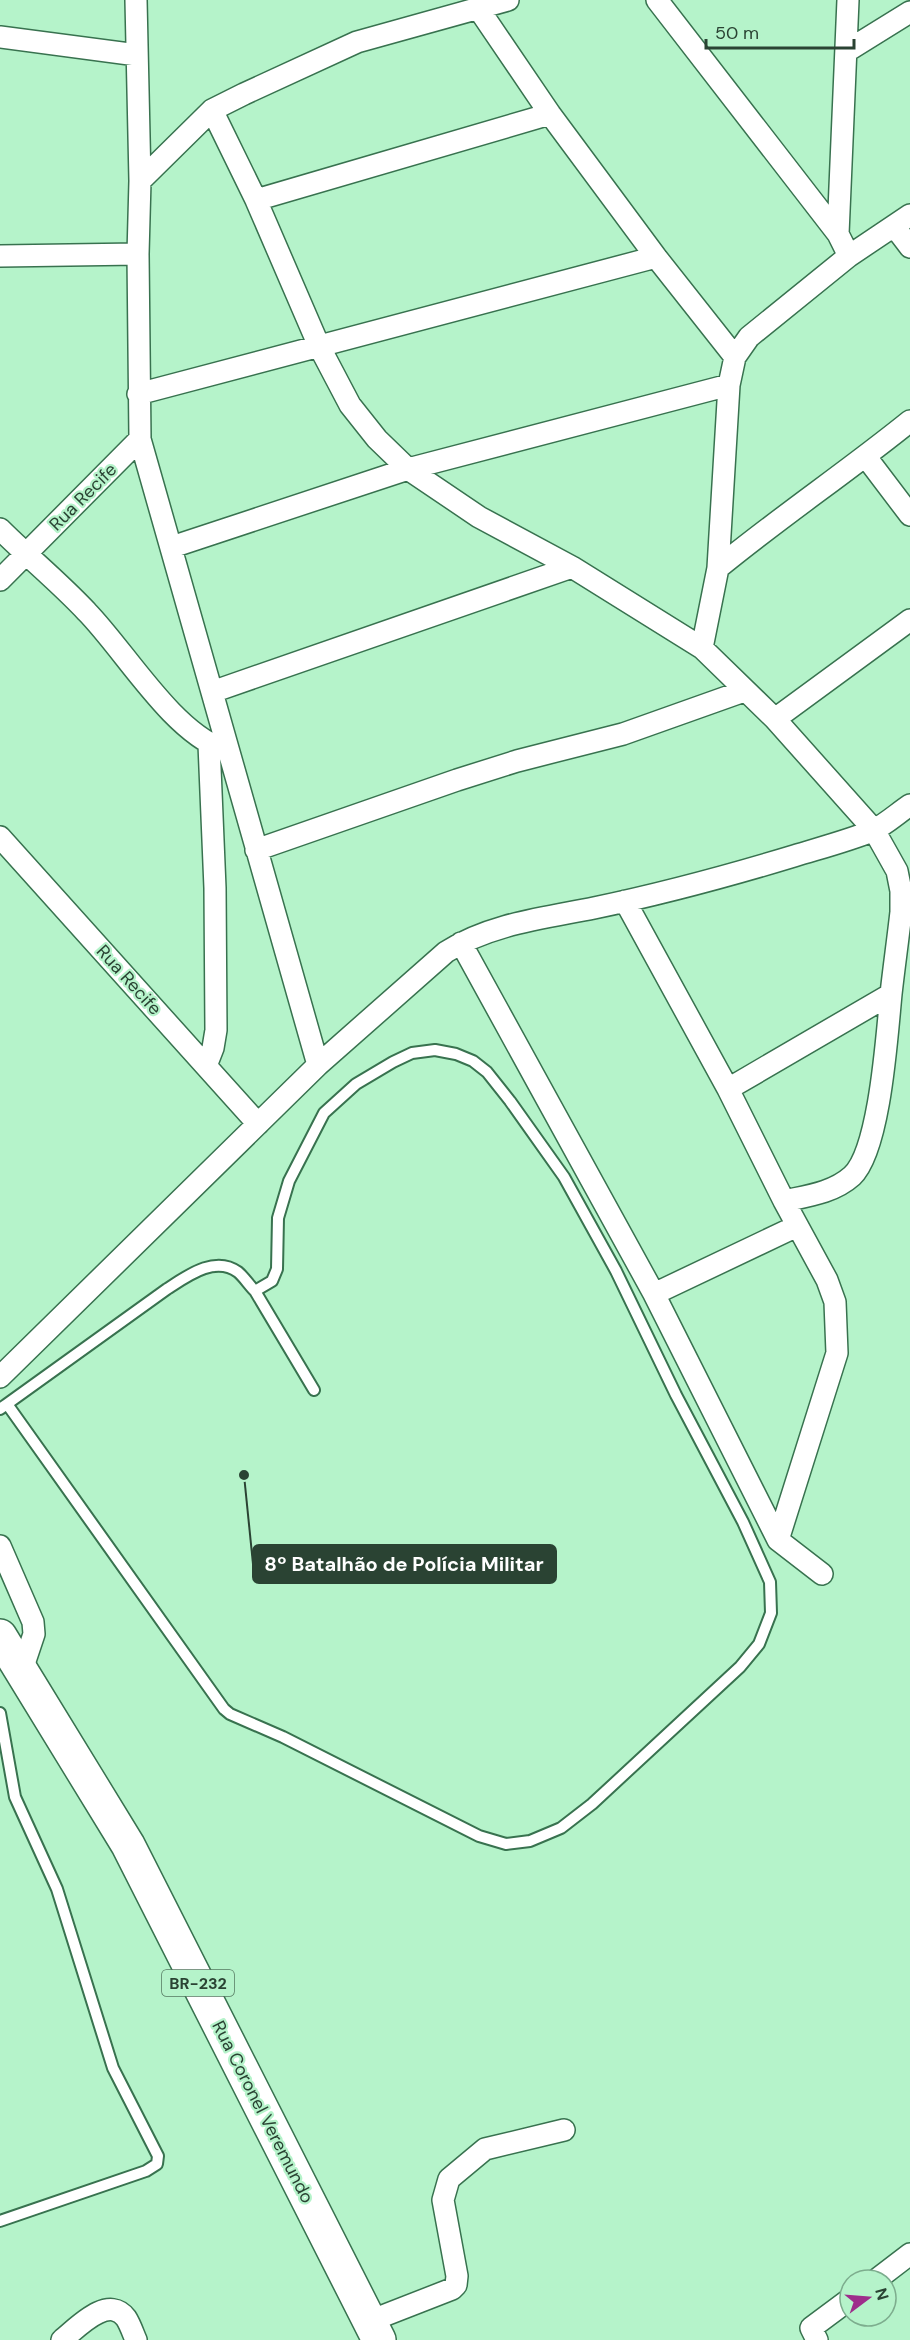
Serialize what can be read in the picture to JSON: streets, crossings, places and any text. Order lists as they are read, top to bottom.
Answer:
{
  "streets": {
    "highway": ["BR-232", "Rua Coronel Veremundo"],
    "street": ["Rua Recife"]
  },
  "places": ["8º Batalhão de Polícia Militar"],
  "scale_bar": "50 m",
  "north": "right"
}
